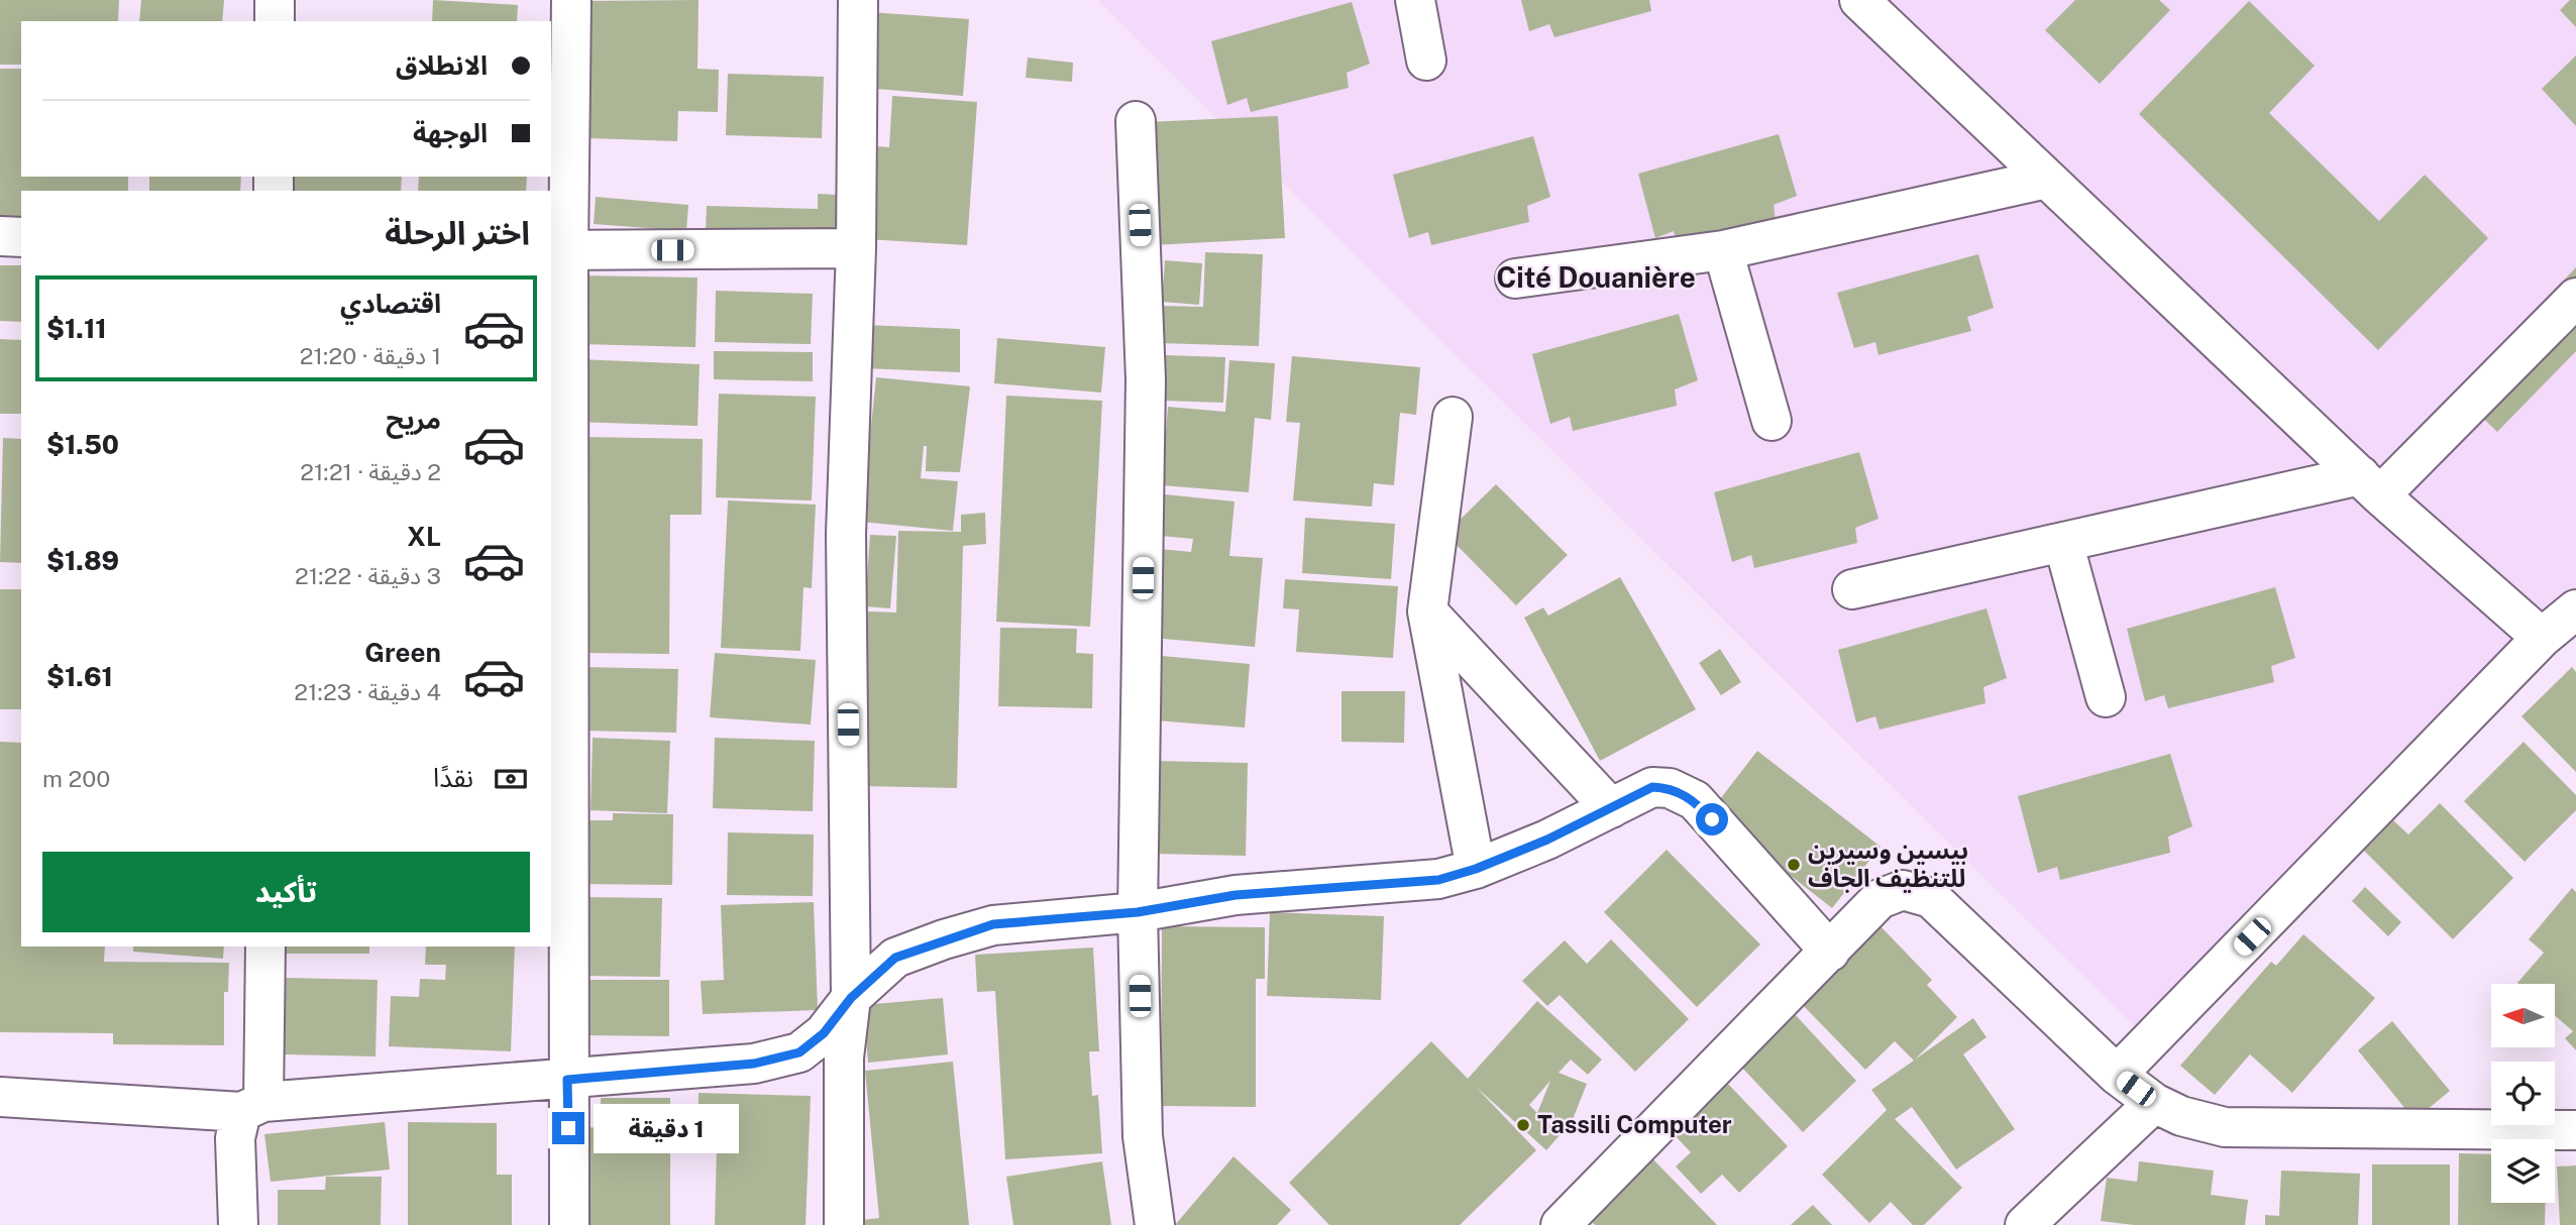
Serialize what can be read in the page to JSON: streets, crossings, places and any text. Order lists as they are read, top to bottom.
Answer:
{
  "districts": ["Cité Douanière"],
  "places": ["بيسين وسيرين للتنظيف الجاف", "Tassili Computer"],
  "north": "left",
  "page": {
    "banner": ["الانطلاق", "الوجهة"],
    "heading": "اختر الرحلة",
    "list": [
      {
        "name": "اقتصادي",
        "note": "1 دقيقة · 21:20",
        "value": "$1.11"
      },
      {
        "name": "مريح",
        "note": "2 دقيقة · 21:21",
        "value": "$1.50"
      },
      {
        "name": "XL",
        "note": "3 دقيقة · 21:22",
        "value": "$1.89"
      },
      {
        "name": "Green",
        "note": "4 دقيقة · 21:23",
        "value": "$1.61"
      }
    ],
    "pay": ["نقدًا", "200 m"],
    "buttons": "تأكيد",
    "bubble": "1 دقيقة"
  }
}
